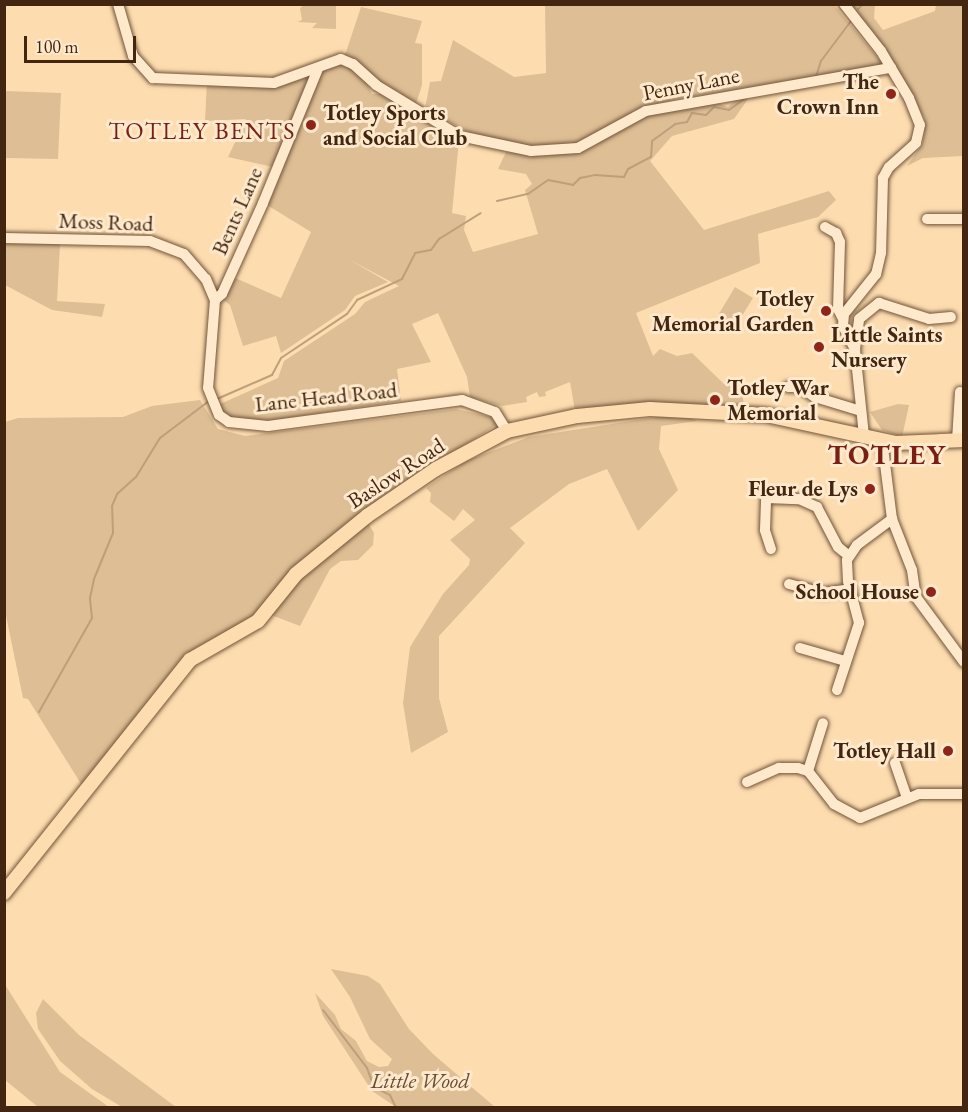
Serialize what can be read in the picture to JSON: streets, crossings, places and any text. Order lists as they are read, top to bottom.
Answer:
{
  "streets": {
    "main road": ["Baslow Road"],
    "street": [
      "Penny Lane",
      "Bents Lane",
      "Moss Road",
      "Lane Head Road"
    ]
  },
  "crossings": [
    ["Penny Lane", "Bents Lane"],
    ["Bents Lane", "Moss Road"],
    ["Bents Lane", "Lane Head Road"],
    ["Moss Road", "Lane Head Road"],
    ["Lane Head Road", "Baslow Road"]
  ],
  "districts": ["TOTLEY BENTS", "TOTLEY"],
  "parks": ["Little Wood"],
  "places": [
    "The Crown Inn",
    "Totley Sports and Social Club",
    "Totley Memorial Garden",
    "Little Saints Nursery",
    "Totley War Memorial",
    "Fleur de Lys",
    "School House",
    "Totley Hall"
  ],
  "scale_bar": "100 m"
}
